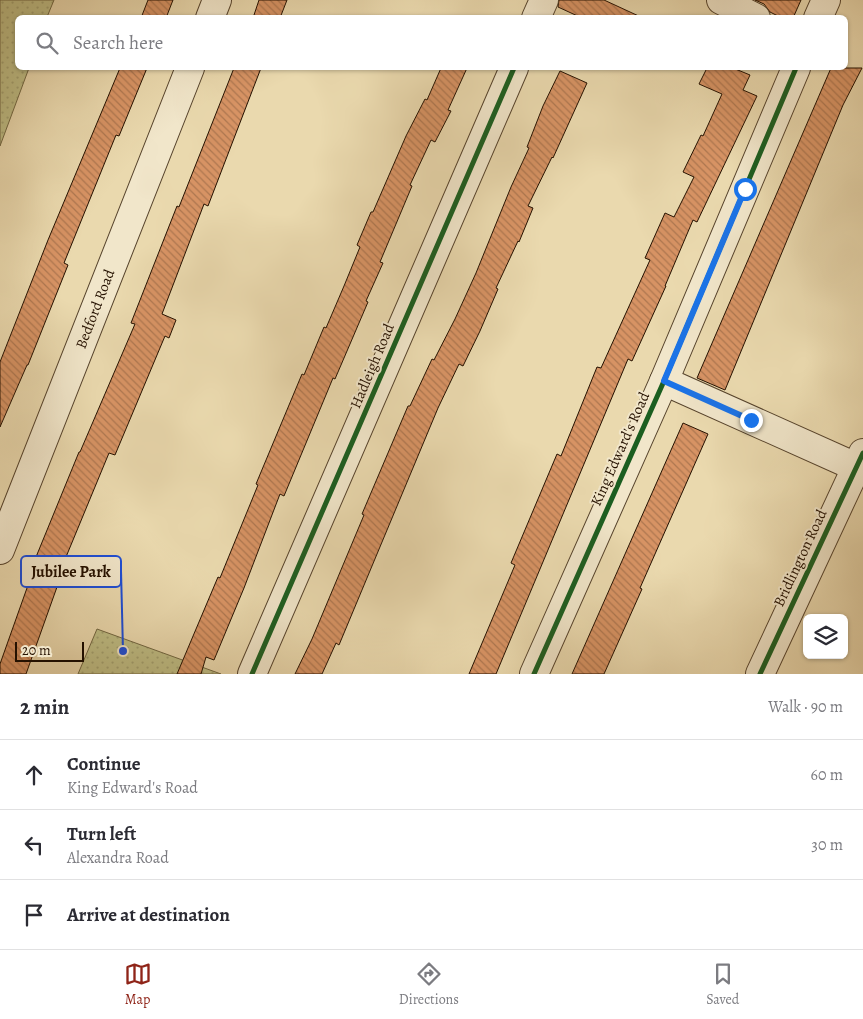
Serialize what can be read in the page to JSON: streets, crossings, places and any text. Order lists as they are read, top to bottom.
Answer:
{
  "streets": {
    "street": [
      "Bedford Road",
      "Hadleigh Road",
      "King Edward's Road",
      "Bridlington Road"
    ]
  },
  "places": ["Jubilee Park"],
  "scale_bar": "20 m",
  "page": {
    "search": "Search here",
    "scale": "20 m",
    "heading": ["2 min", "Walk · 90 m"],
    "list": [
      ["Continue", "King Edward's Road", "60 m"],
      ["Turn left", "Alexandra Road", "30 m"],
      "Arrive at destination"
    ],
    "nav": ["Map", "Directions", "Saved"]
  }
}
